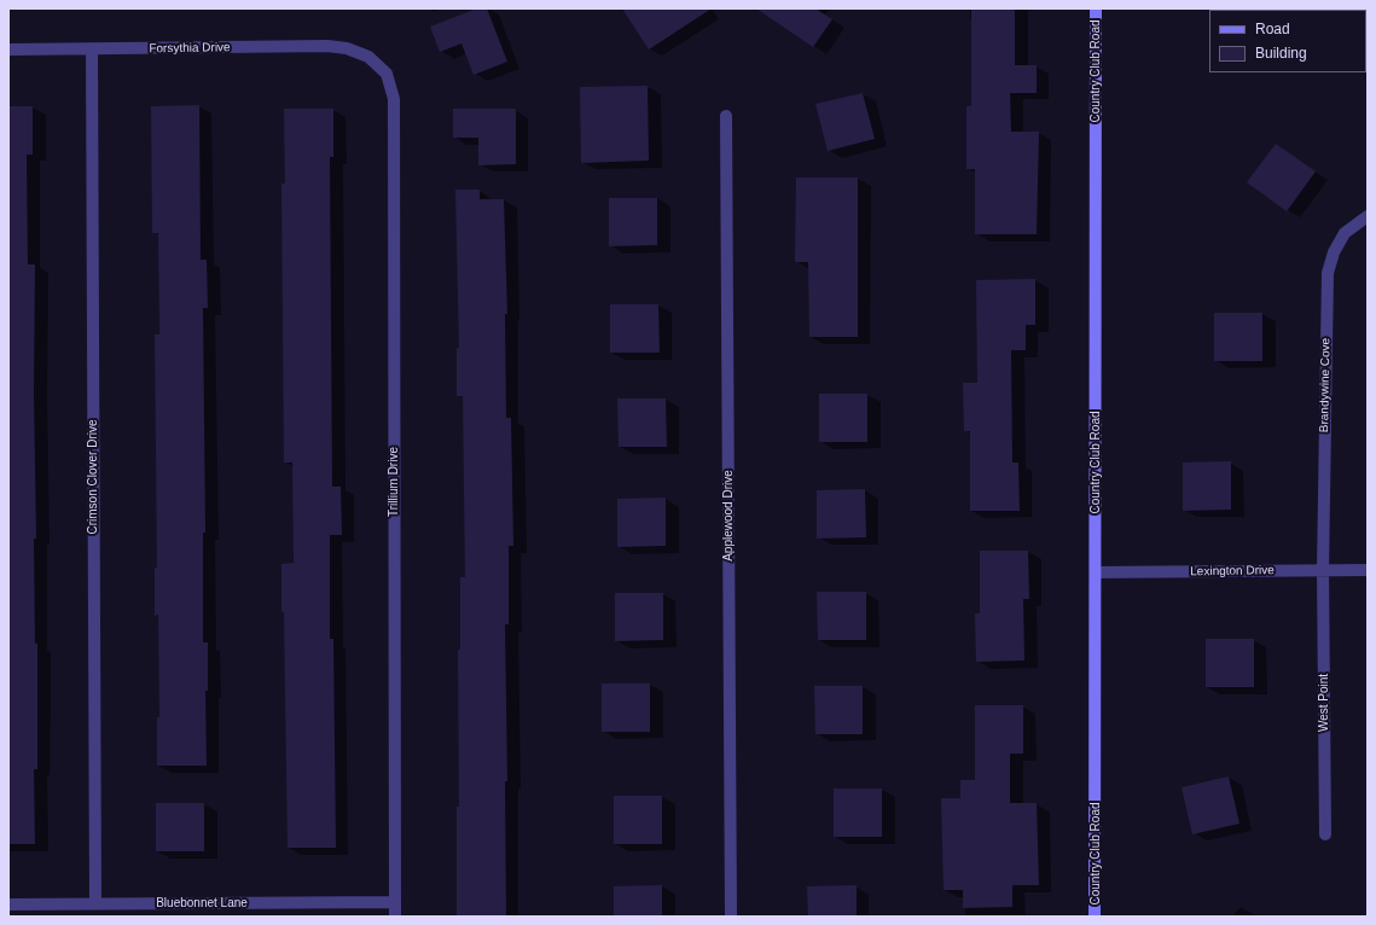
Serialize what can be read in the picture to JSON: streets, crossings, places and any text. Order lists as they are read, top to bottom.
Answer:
{
  "streets": {
    "street": [
      "Forsythia Drive",
      "Country Club Road",
      "Brandywine Cove",
      "Crimson Clover Drive",
      "Trillium Drive",
      "Applewood Drive",
      "Lexington Drive",
      "West Point",
      "Bluebonnet Lane"
    ]
  },
  "crossings": [
    ["Forsythia Drive", "Crimson Clover Drive"],
    ["Forsythia Drive", "Trillium Drive"],
    ["Country Club Road", "Lexington Drive"],
    ["Brandywine Cove", "Lexington Drive"],
    ["Brandywine Cove", "West Point"],
    ["Crimson Clover Drive", "Bluebonnet Lane"],
    ["Trillium Drive", "Bluebonnet Lane"],
    ["Lexington Drive", "West Point"]
  ],
  "legend": ["Road", "Building"]
}
